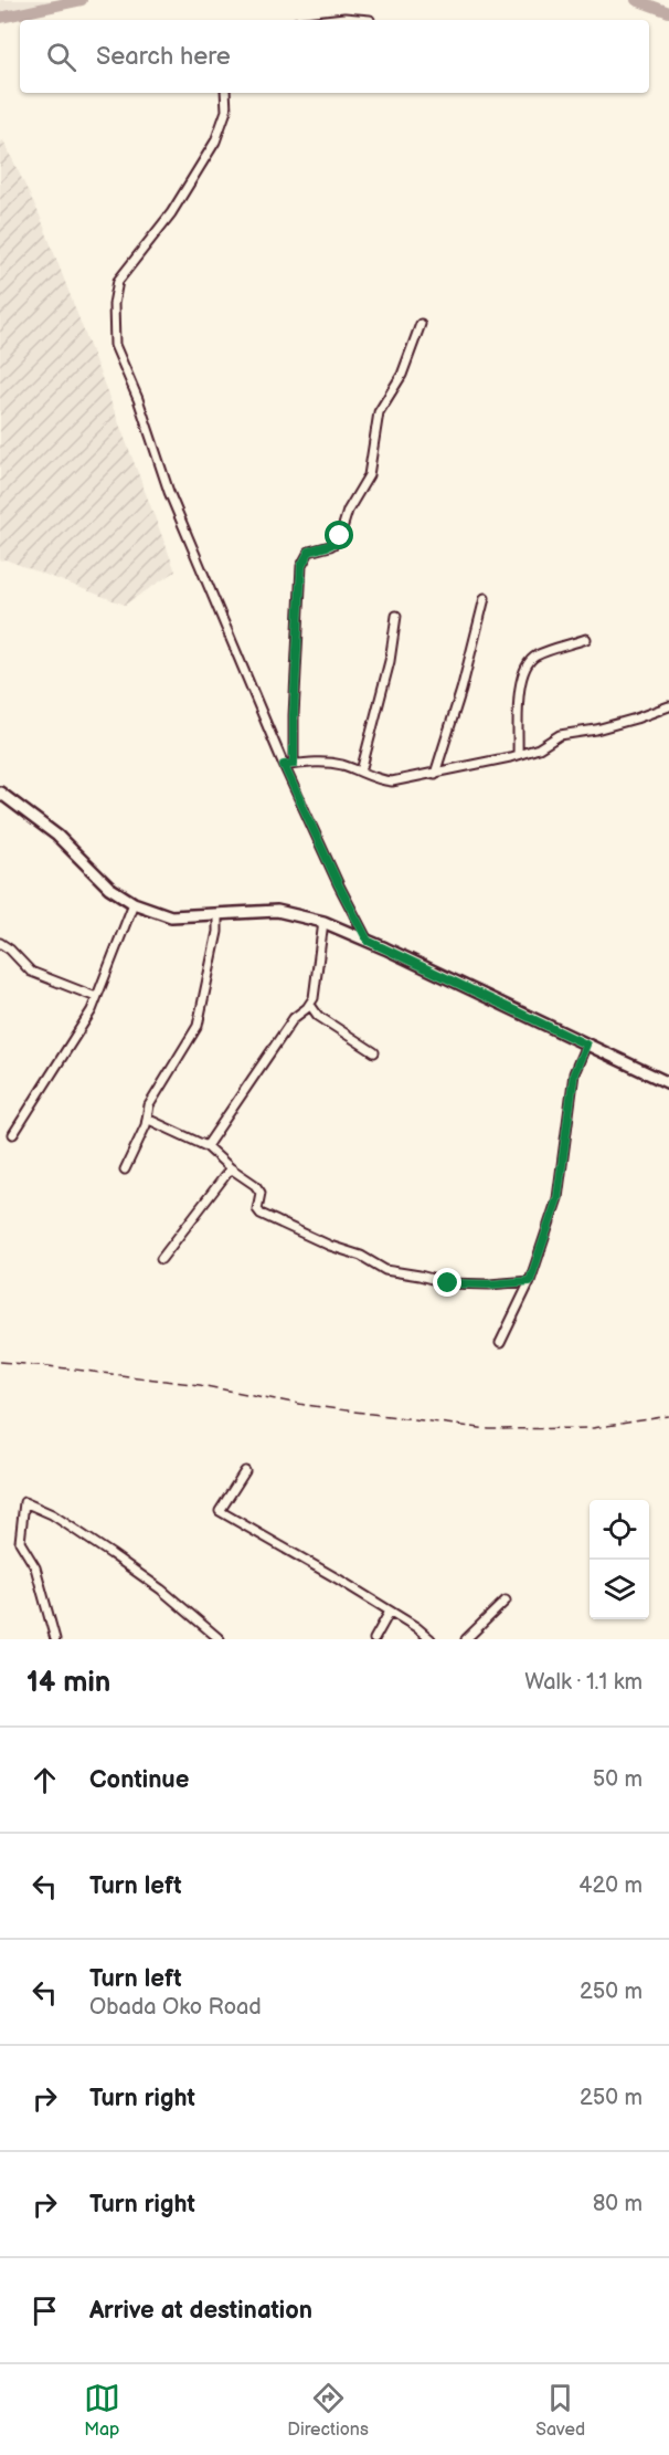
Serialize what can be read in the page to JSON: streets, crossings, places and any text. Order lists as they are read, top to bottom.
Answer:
{
  "page": {
    "search": "Search here",
    "heading": ["14 min", "Walk · 1.1 km"],
    "list": [
      ["Continue", "50 m"],
      ["Turn left", "420 m"],
      ["Turn left", "Obada Oko Road", "250 m"],
      ["Turn right", "250 m"],
      ["Turn right", "80 m"],
      "Arrive at destination"
    ],
    "nav": ["Map", "Directions", "Saved"]
  }
}
